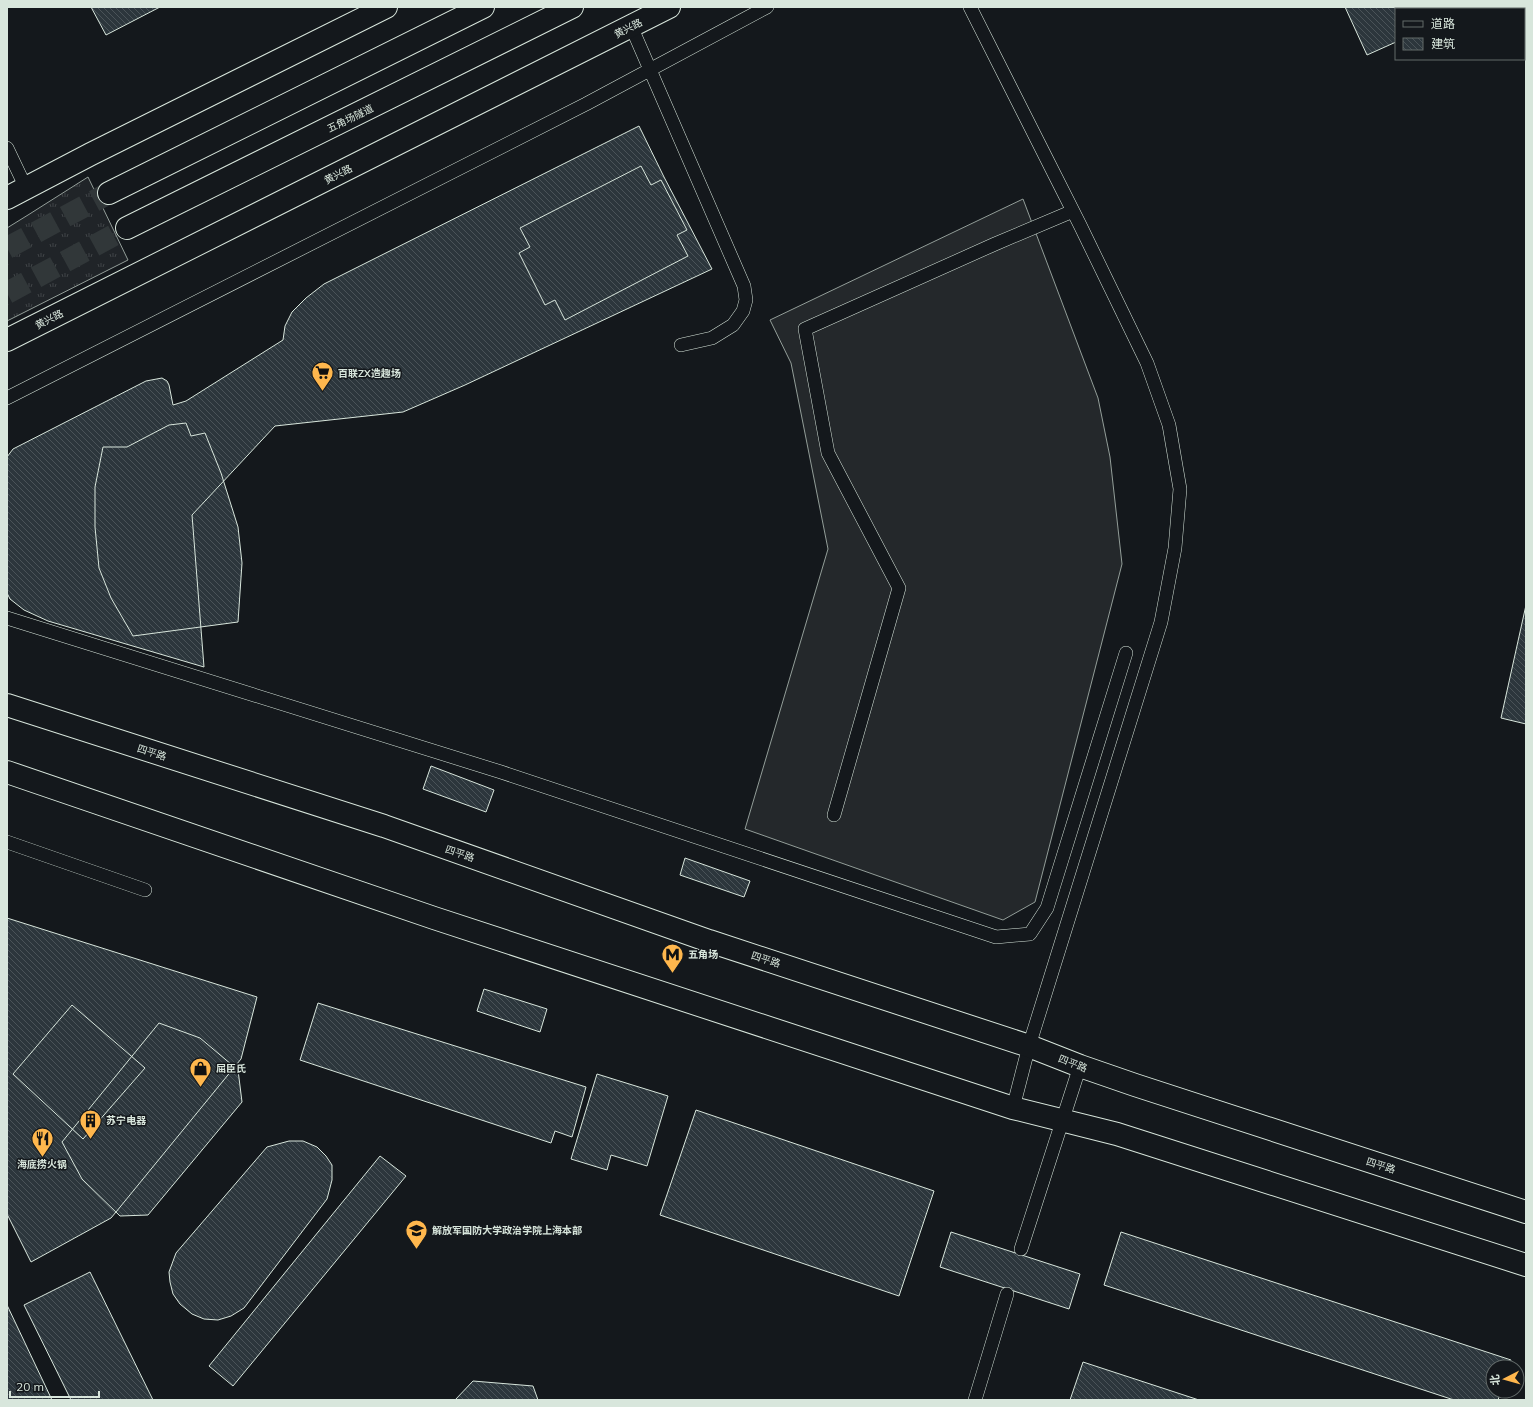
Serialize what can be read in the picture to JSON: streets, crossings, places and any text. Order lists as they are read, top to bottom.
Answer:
{
  "streets": {
    "main road": ["黄兴路", "五角场隧道", "四平路"]
  },
  "places": {
    "supermarket": ["百联ZX造趣场"],
    "metro station": ["五角场"],
    "shop": ["屈臣氏"],
    "building": ["苏宁电器"],
    "restaurant": ["海底捞火锅"],
    "school or university": ["解放军国防大学政治学院上海本部"]
  },
  "legend": ["道路", "建筑"],
  "scale_bar": "20 m",
  "north": "left"
}
